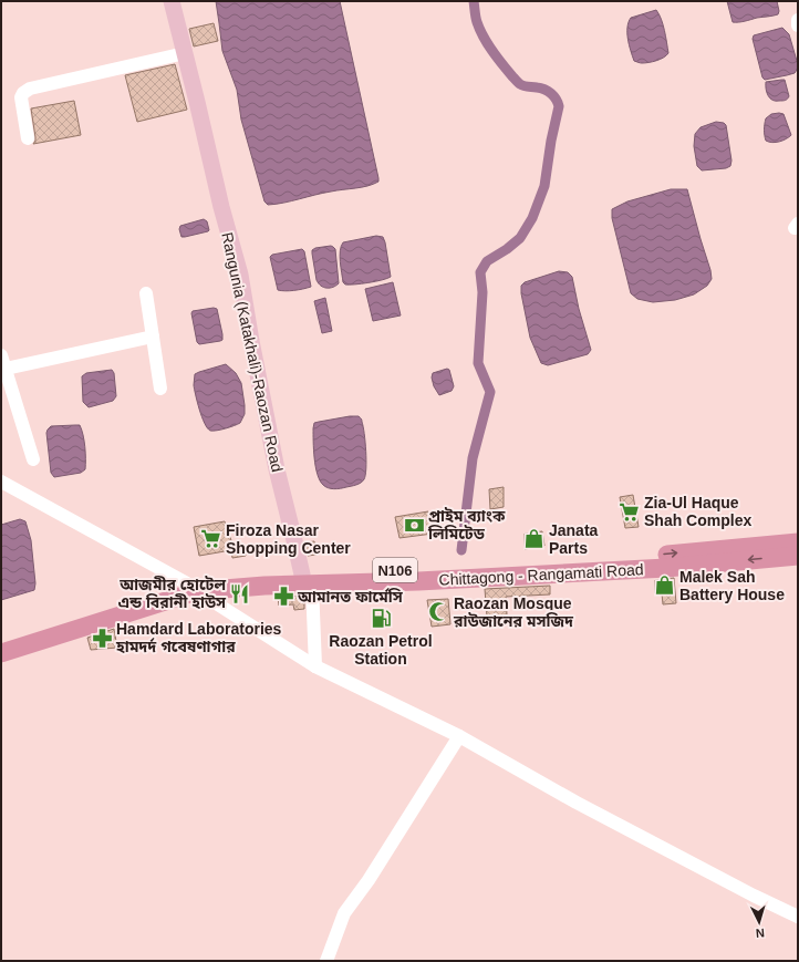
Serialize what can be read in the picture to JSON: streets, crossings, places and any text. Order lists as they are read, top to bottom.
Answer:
{
  "streets": {
    "highway": ["N106", "Chittagong - Rangamati Road"],
    "main road": ["Rangunia (Katakhali)-Raozan Road"]
  },
  "crossings": [
    ["Rangunia (Katakhali)-Raozan Road", "Chittagong - Rangamati Road"]
  ],
  "places": {
    "supermarket": ["Zia-Ul Haque Shah Complex", "Firoza Nasar Shopping Center"],
    "bank": ["প্রাইম ব্যাংক লিমিটেড"],
    "shop": ["Janata Parts", "Malek Sah Battery House"],
    "restaurant": ["আজমীর হোটেল এন্ড বিরানী হাউস"],
    "pharmacy": ["আমানত ফার্মেসি", "Hamdard Laboratories হামদর্দ গবেষণাগার"],
    "mosque": ["Raozan Mosque রাউজানের মসজিদ"],
    "fuel station": ["Raozan Petrol Station"]
  },
  "north": "bottom"
}
